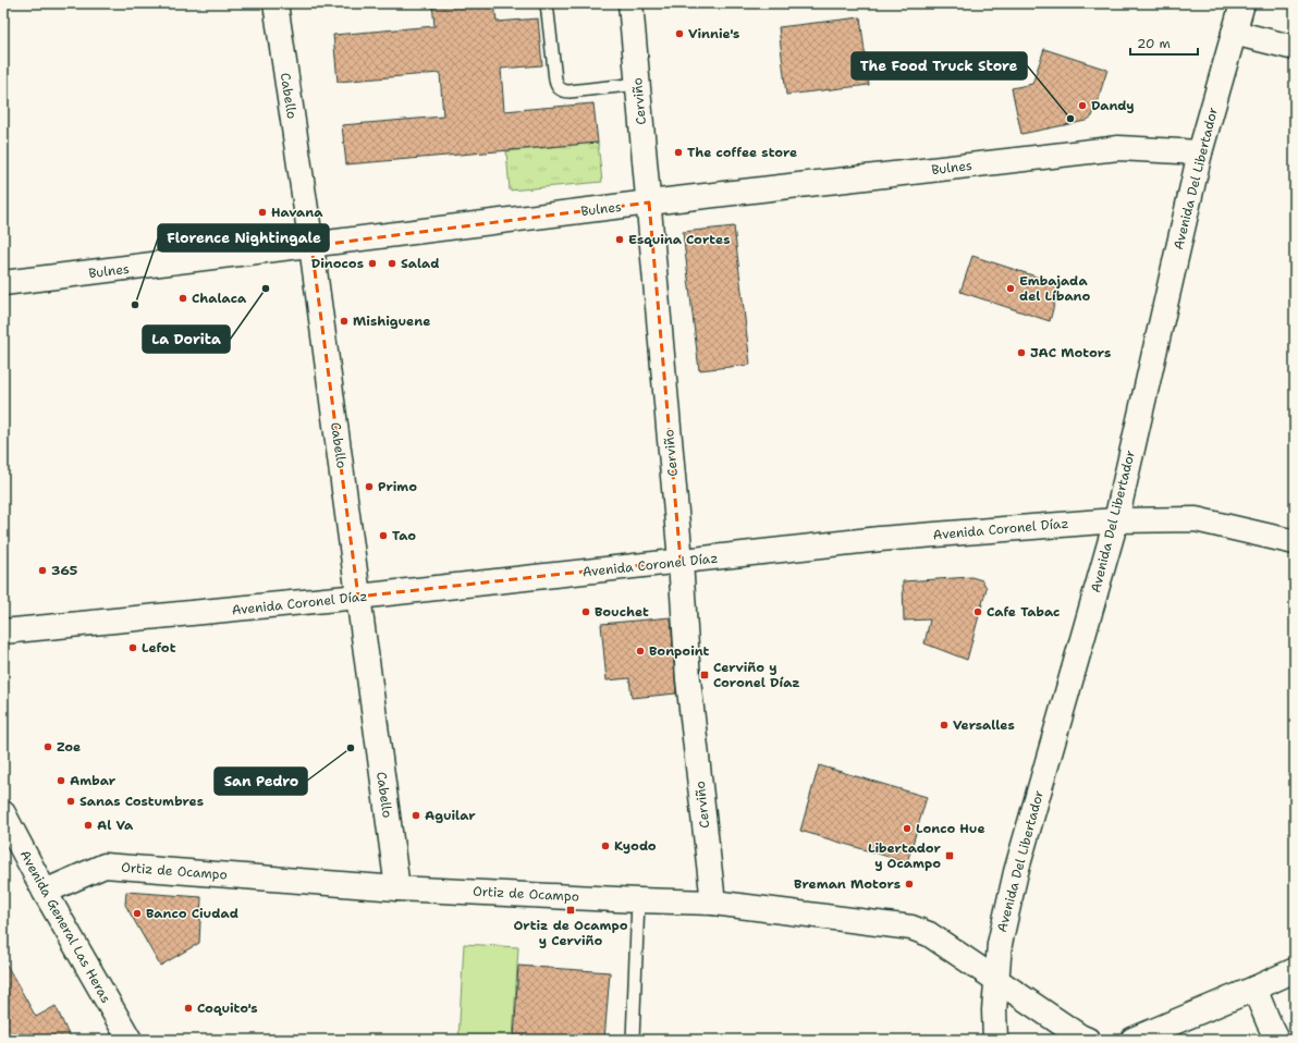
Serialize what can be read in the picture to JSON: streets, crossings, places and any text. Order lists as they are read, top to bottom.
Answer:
{
  "streets": {
    "street": [
      "Cabello",
      "Cerviño",
      "Bulnes",
      "Avenida Del Libertador",
      "Avenida Coronel Díaz",
      "Ortiz de Ocampo",
      "Avenida General Las Heras"
    ]
  },
  "crossings": [
    ["Cabello", "Bulnes"],
    ["Cabello", "Avenida Coronel Díaz"],
    ["Cabello", "Ortiz de Ocampo"],
    ["Cerviño", "Bulnes"],
    ["Cerviño", "Avenida Coronel Díaz"],
    ["Cerviño", "Ortiz de Ocampo"],
    ["Bulnes", "Avenida Del Libertador"],
    ["Avenida Del Libertador", "Avenida Coronel Díaz"],
    ["Avenida Del Libertador", "Ortiz de Ocampo"],
    ["Ortiz de Ocampo", "Avenida General Las Heras"]
  ],
  "places": {
    "other": [
      "Vinnie's",
      "Dandy",
      "The Food Truck Store",
      "The coffee store",
      "Havana",
      "Esquina Cortes",
      "Dinocos",
      "Salad",
      "La Dorita",
      "Embajada del Líbano",
      "Chalaca",
      "Florence Nightingale",
      "Mishiguene",
      "JAC Motors",
      "Primo",
      "Tao",
      "365",
      "Bouchet",
      "Cafe Tabac",
      "Lefot",
      "Bonpoint",
      "Versalles",
      "Zoe",
      "San Pedro",
      "Ambar",
      "Sanas Costumbres",
      "Aguilar",
      "Al Va",
      "Lonco Hue",
      "Kyodo",
      "Breman Motors",
      "Banco Ciudad",
      "Coquito's"
    ],
    "transit": ["Cerviño y Coronel Díaz", "Libertador y Ocampo", "Ortiz de Ocampo y Cerviño"]
  },
  "scale_bar": "20 m"
}
